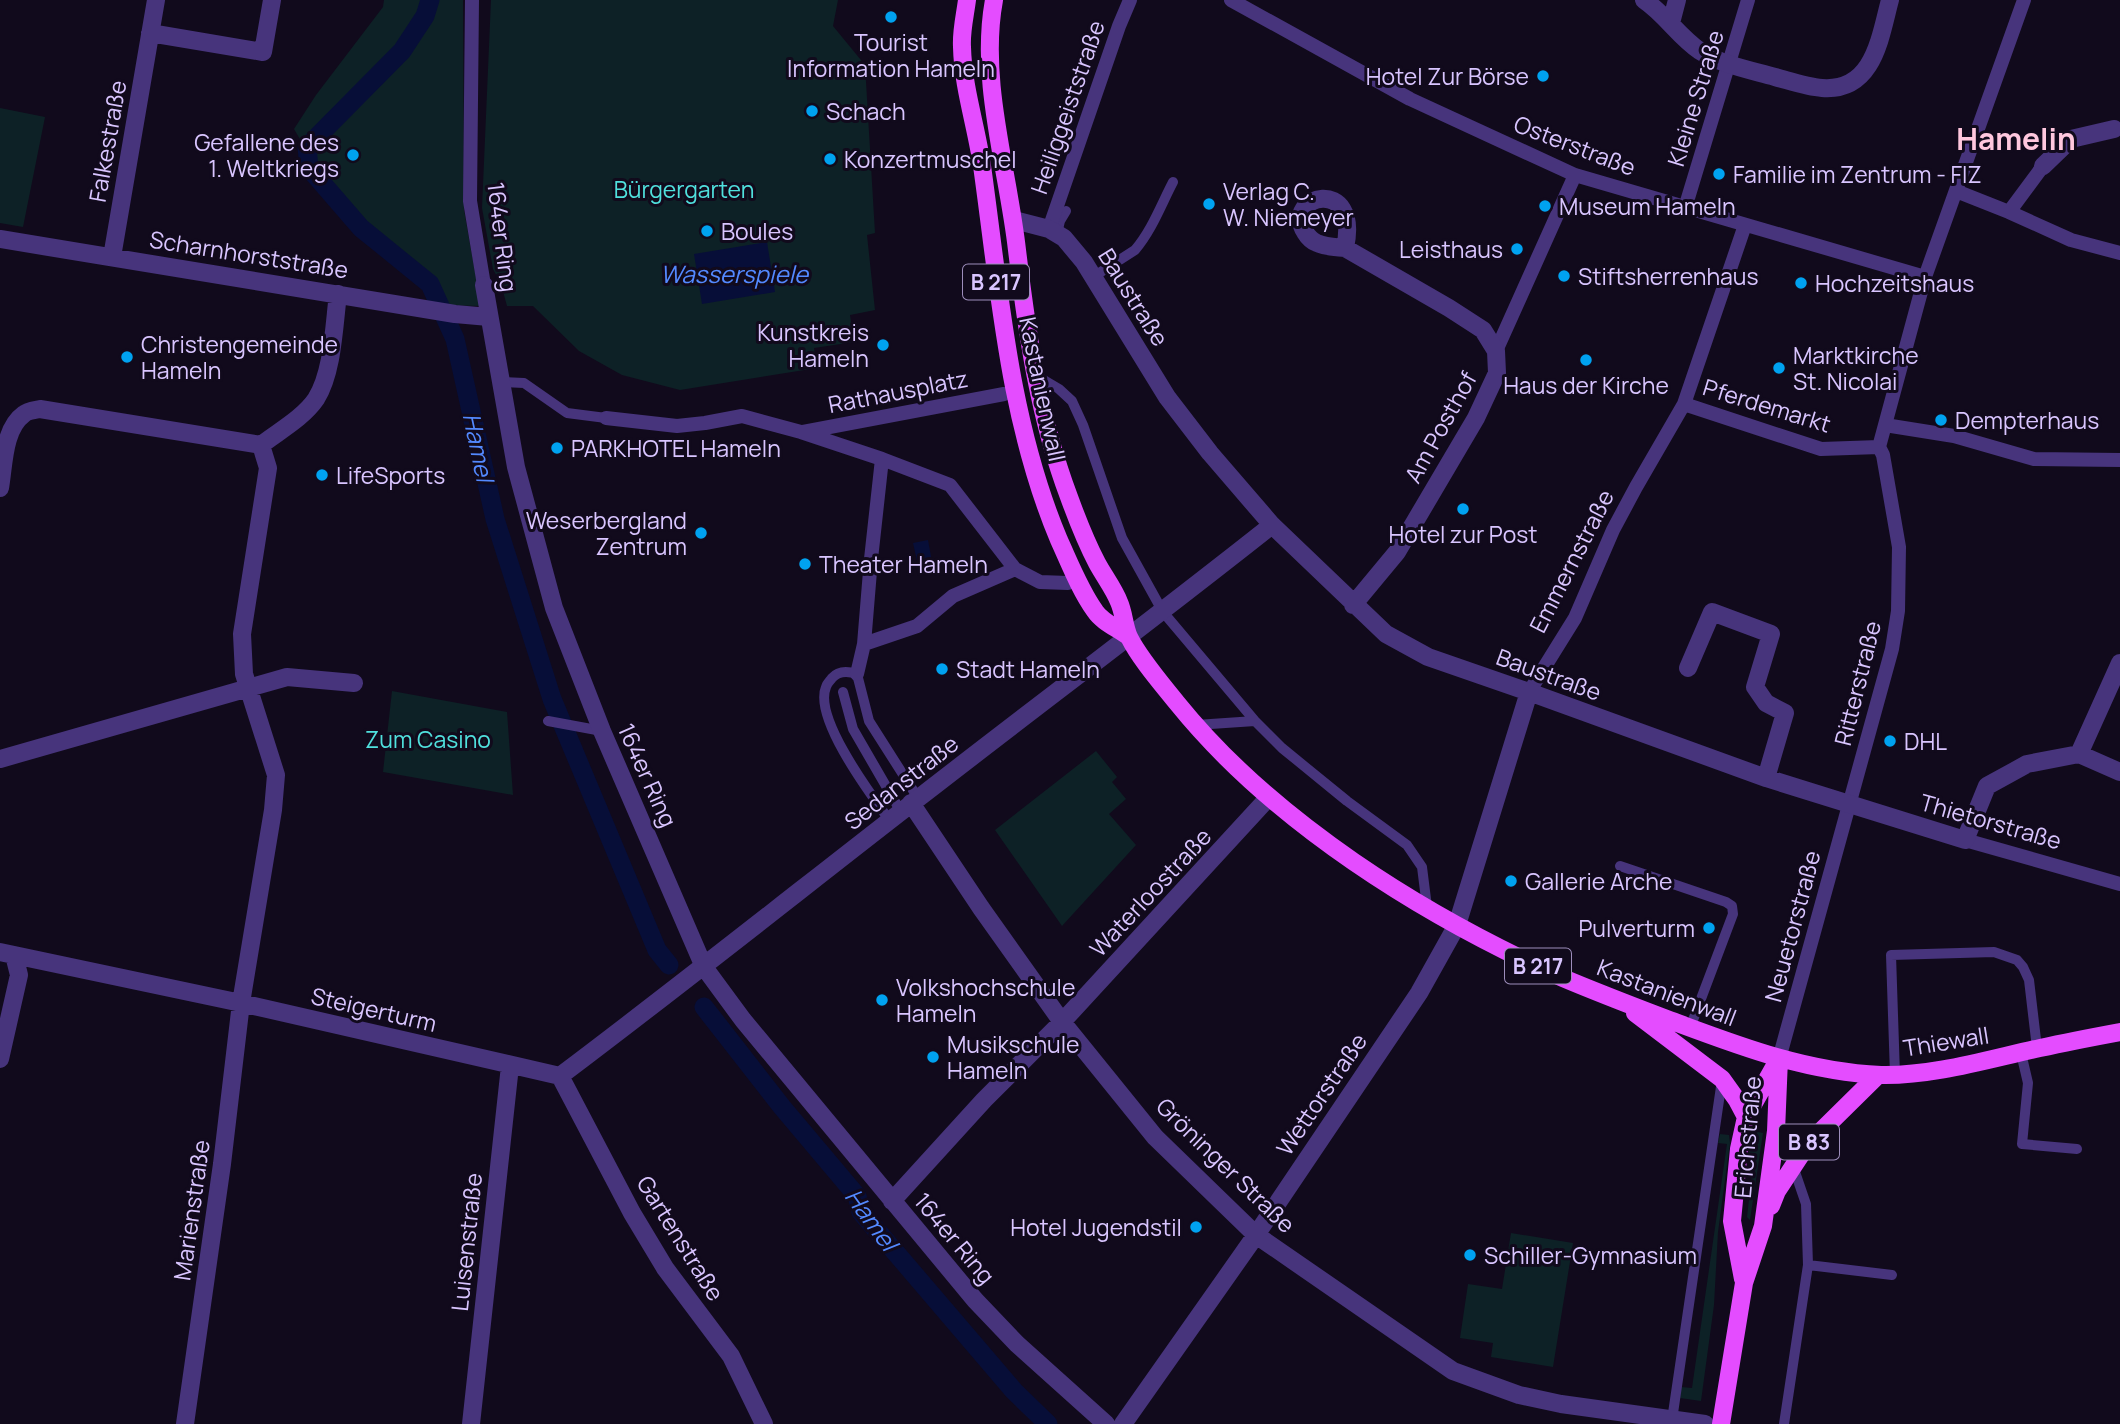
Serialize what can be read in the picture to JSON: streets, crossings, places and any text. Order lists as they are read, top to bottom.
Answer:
{
  "streets": {
    "main road": [
      "B 217",
      "Kastanienwall",
      "Thiewall",
      "Erichstraße",
      "B 83"
    ],
    "street": [
      "Kleine Straße",
      "Heiliggeiststraße",
      "Falkestraße",
      "Osterstraße",
      "164er Ring",
      "Scharnhorststraße",
      "Baustraße",
      "Rathausplatz",
      "Pferdemarkt",
      "Am Posthof",
      "Emmernstraße",
      "Ritterstraße",
      "Sedanstraße",
      "Thietorstraße",
      "Waterloostraße",
      "Neuetorstraße",
      "Steigerturm",
      "Wettorstraße",
      "Gröninger Straße",
      "Marienstraße",
      "Gartenstraße",
      "Luisenstraße"
    ]
  },
  "crossings": [
    ["Kleine Straße", "Osterstraße"],
    ["Heiliggeiststraße", "Baustraße"],
    ["Falkestraße", "Scharnhorststraße"],
    ["Osterstraße", "Emmernstraße"],
    ["164er Ring", "Scharnhorststraße"],
    ["164er Ring", "Sedanstraße"],
    ["164er Ring", "Waterloostraße"],
    ["Baustraße", "Am Posthof"],
    ["Baustraße", "Emmernstraße"],
    ["Baustraße", "Ritterstraße"],
    ["Baustraße", "Thietorstraße"],
    ["Baustraße", "Neuetorstraße"],
    ["Kastanienwall", "Emmernstraße"],
    ["Kastanienwall", "Sedanstraße"],
    ["Kastanienwall", "Waterloostraße"],
    ["Kastanienwall", "Neuetorstraße"],
    ["Kastanienwall", "Thiewall"],
    ["Kastanienwall", "Wettorstraße"],
    ["Kastanienwall", "Erichstraße"],
    ["Pferdemarkt", "Emmernstraße"],
    ["Pferdemarkt", "Ritterstraße"],
    ["Emmernstraße", "Wettorstraße"],
    ["Ritterstraße", "Thietorstraße"],
    ["Ritterstraße", "Neuetorstraße"],
    ["Sedanstraße", "Gröninger Straße"],
    ["Thietorstraße", "Neuetorstraße"],
    ["Waterloostraße", "Gröninger Straße"],
    ["Neuetorstraße", "Thiewall"],
    ["Neuetorstraße", "Erichstraße"],
    ["Steigerturm", "Marienstraße"],
    ["Steigerturm", "Gartenstraße"],
    ["Steigerturm", "Luisenstraße"],
    ["Thiewall", "Erichstraße"],
    ["Thiewall", "B 83"],
    ["Wettorstraße", "Gröninger Straße"],
    ["Erichstraße", "B 83"],
    ["Erichstraße", "Gröninger Straße"]
  ],
  "districts": ["Hamelin"],
  "water": ["Wasserspiele", "Hamel"],
  "parks": ["Bürgergarten", "Zum Casino"],
  "places": [
    "Tourist Information Hameln",
    "Hotel Zur Börse",
    "Schach",
    "Gefallene des 1. Weltkriegs",
    "Konzertmuschel",
    "Familie im Zentrum - FIZ",
    "Verlag C. W. Niemeyer",
    "Museum Hameln",
    "Boules",
    "Leisthaus",
    "Stiftsherrenhaus",
    "Hochzeitshaus",
    "Kunstkreis Hameln",
    "Christengemeinde Hameln",
    "Haus der Kirche",
    "Marktkirche St. Nicolai",
    "Dempterhaus",
    "PARKHOTEL Hameln",
    "LifeSports",
    "Hotel zur Post",
    "Weserbergland Zentrum",
    "Theater Hameln",
    "Stadt Hameln",
    "DHL",
    "Gallerie Arche",
    "Pulverturm",
    "Volkshochschule Hameln",
    "Musikschule Hameln",
    "Hotel Jugendstil",
    "Schiller-Gymnasium"
  ]
}
